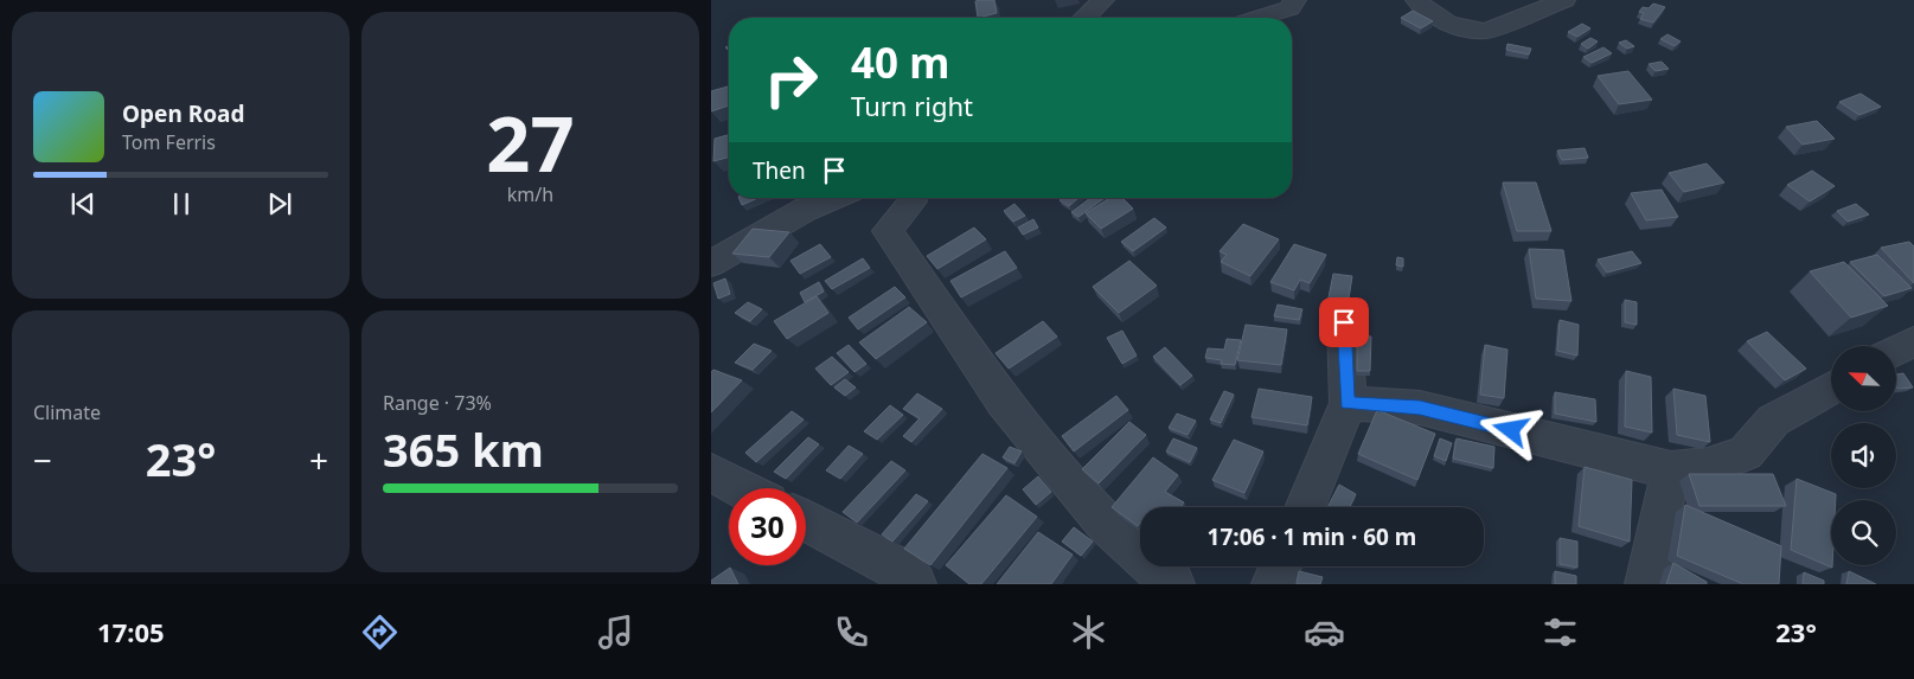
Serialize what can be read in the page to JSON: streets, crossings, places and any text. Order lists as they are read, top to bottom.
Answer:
{
  "north": "top left",
  "page": {
    "tile": [
      ["27", "km/h"],
      "Climate",
      ["Range · 73%", "365 km"]
    ],
    "turn": ["40 m", "Turn right"],
    "song": ["Open Road", "Tom Ferris"],
    "then": "Then",
    "heat": ["−", "23°", "+"],
    "limit": "30",
    "trip": "17:06 · 1 min · 60 m",
    "tabs": ["17:05", "23°"]
  }
}
